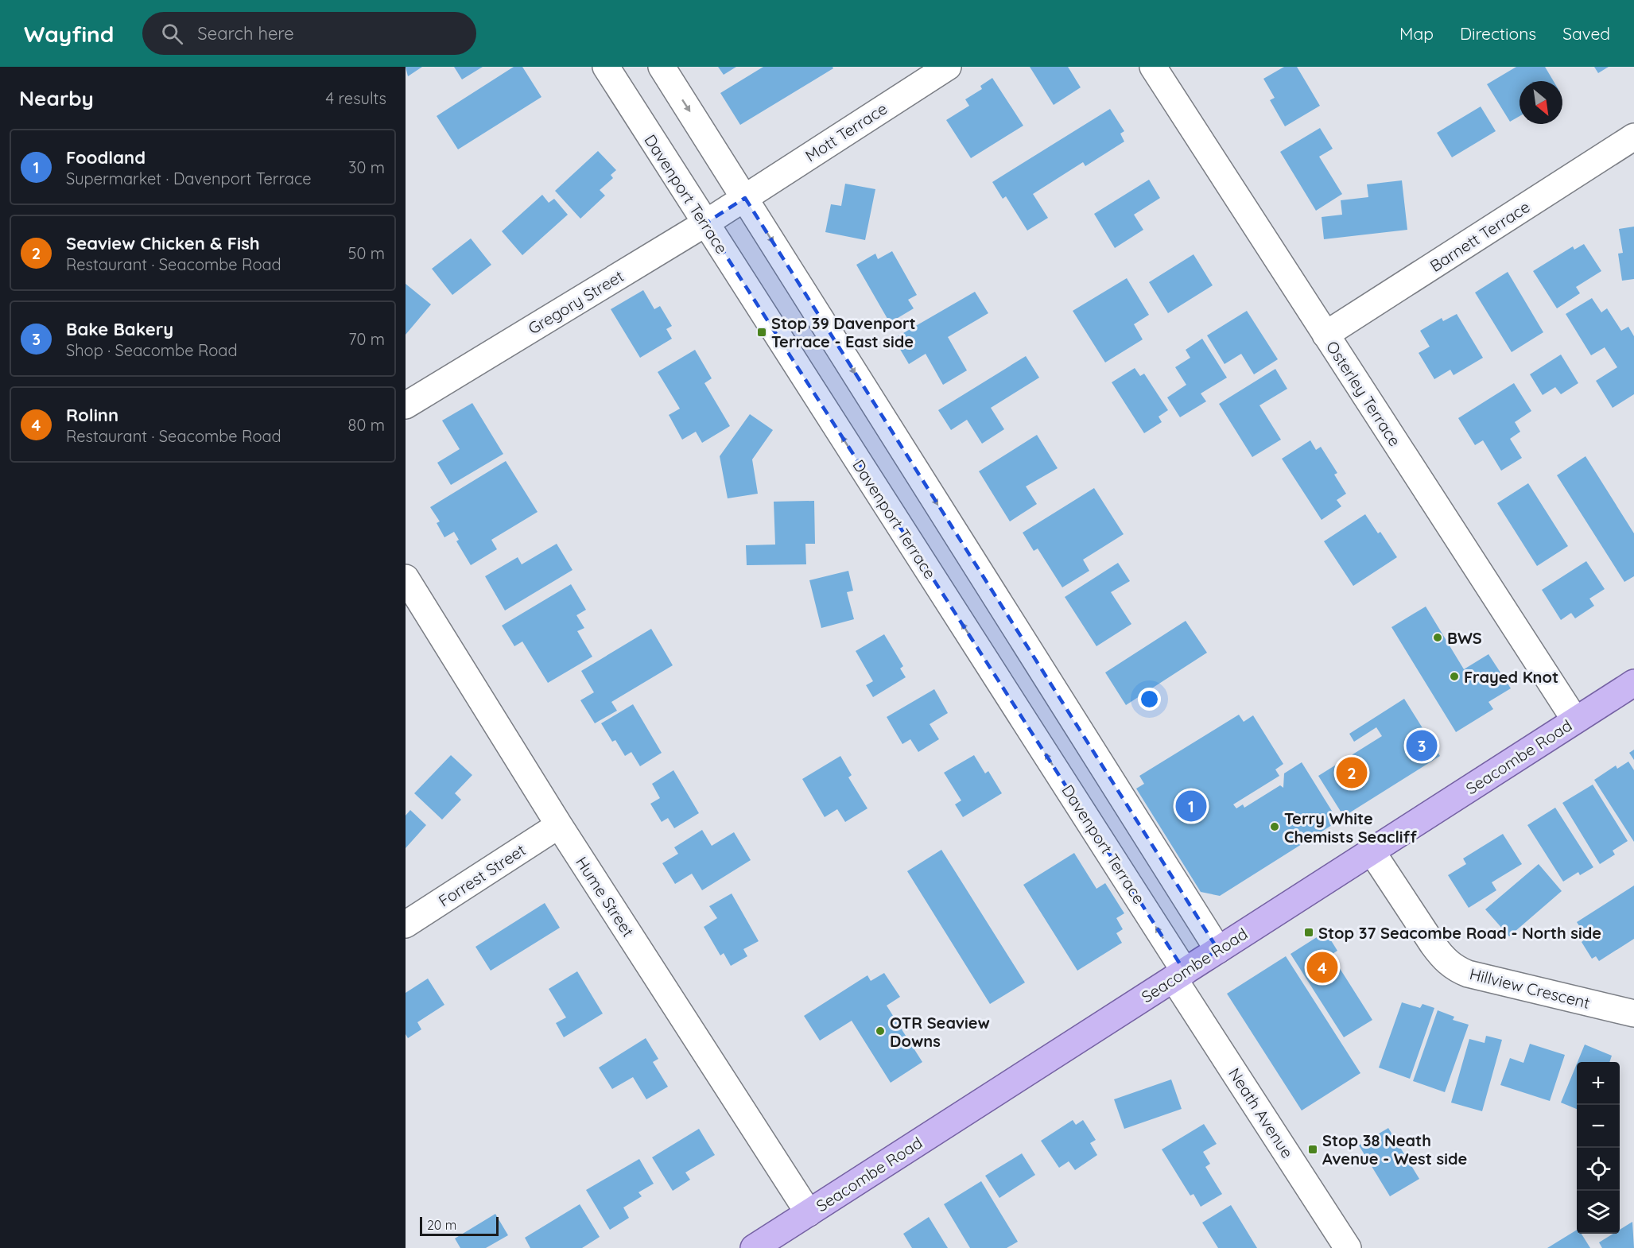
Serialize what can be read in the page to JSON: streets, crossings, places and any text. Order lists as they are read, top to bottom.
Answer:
{
  "streets": {
    "main road": ["Seacombe Road"],
    "street": [
      "Mott Terrace",
      "Davenport Terrace",
      "Barnett Terrace",
      "Gregory Street",
      "Osterley Terrace",
      "Forrest Street",
      "Hume Street",
      "Hillview Crescent",
      "Neath Avenue"
    ]
  },
  "crossings": [
    ["Mott Terrace", "Gregory Street"],
    ["Davenport Terrace", "Gregory Street"],
    ["Davenport Terrace", "Seacombe Road"],
    ["Davenport Terrace", "Neath Avenue"],
    ["Barnett Terrace", "Osterley Terrace"],
    ["Osterley Terrace", "Seacombe Road"],
    ["Seacombe Road", "Hume Street"],
    ["Seacombe Road", "Hillview Crescent"],
    ["Seacombe Road", "Neath Avenue"],
    ["Forrest Street", "Hume Street"]
  ],
  "places": {
    "transit": ["Stop 39 Davenport Terrace - East side", "Stop 37 Seacombe Road - North side", "Stop 38 Neath Avenue - West side"],
    "other": [
      "BWS",
      "Frayed Knot",
      "Terry White Chemists Seacliff",
      "OTR Seaview Downs"
    ]
  },
  "scale_bar": "20 m",
  "north": "bottom right",
  "page": {
    "header": "Wayfind",
    "search": "Search here",
    "nav": ["Map", "Directions", "Saved"],
    "heading": ["Nearby", "4 results"],
    "list": [
      {
        "mark": "1",
        "name": "Foodland",
        "note": "Supermarket · Davenport Terrace",
        "value": "30 m"
      },
      {
        "mark": "2",
        "name": "Seaview Chicken & Fish",
        "note": "Restaurant · Seacombe Road",
        "value": "50 m"
      },
      {
        "mark": "3",
        "name": "Bake Bakery",
        "note": "Shop · Seacombe Road",
        "value": "70 m"
      },
      {
        "mark": "4",
        "name": "Rolinn",
        "note": "Restaurant · Seacombe Road",
        "value": "80 m"
      }
    ],
    "pins": [
      "3",
      "2",
      "1",
      "4"
    ],
    "map_buttons": ["+", "−"],
    "scale": "20 m"
  }
}
